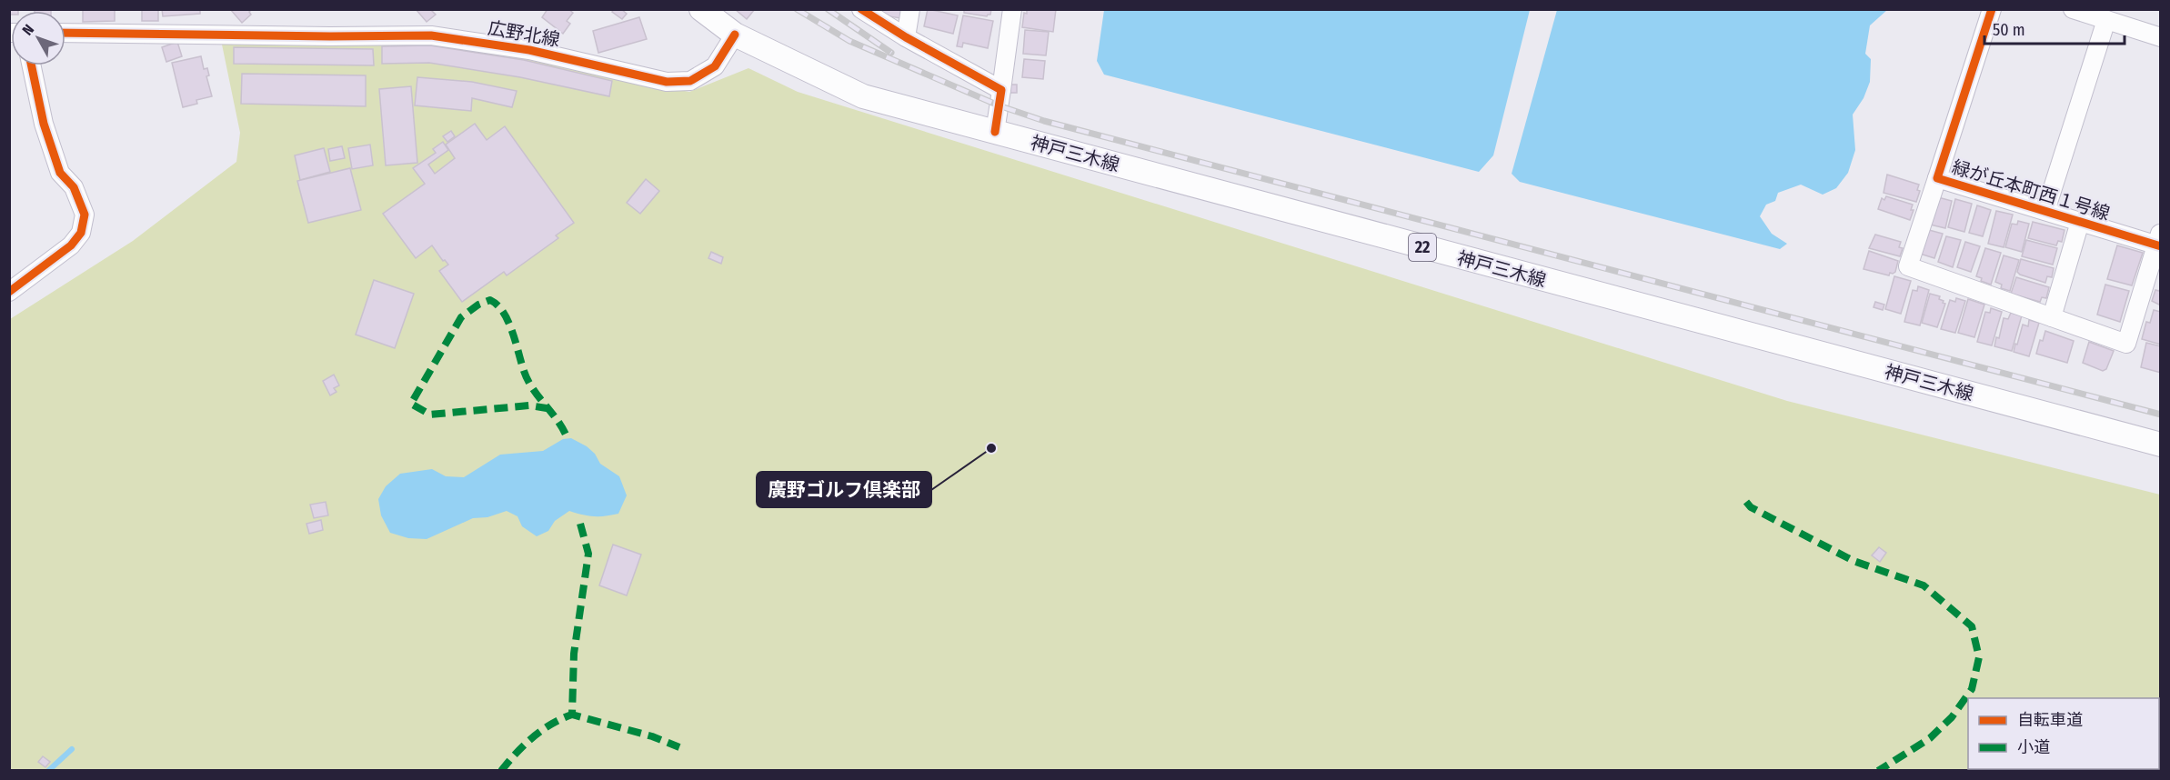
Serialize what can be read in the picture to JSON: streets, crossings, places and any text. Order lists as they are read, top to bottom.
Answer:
{
  "streets": {
    "main road": ["神戸三木線", "22"],
    "street": ["広野北線", "緑が丘本町西１号線"]
  },
  "crossings": [
    ["広野北線", "神戸三木線"]
  ],
  "places": ["廣野ゴルフ倶楽部"],
  "legend": ["自転車道", "小道"],
  "scale_bar": "50 m",
  "north": "top left"
}
